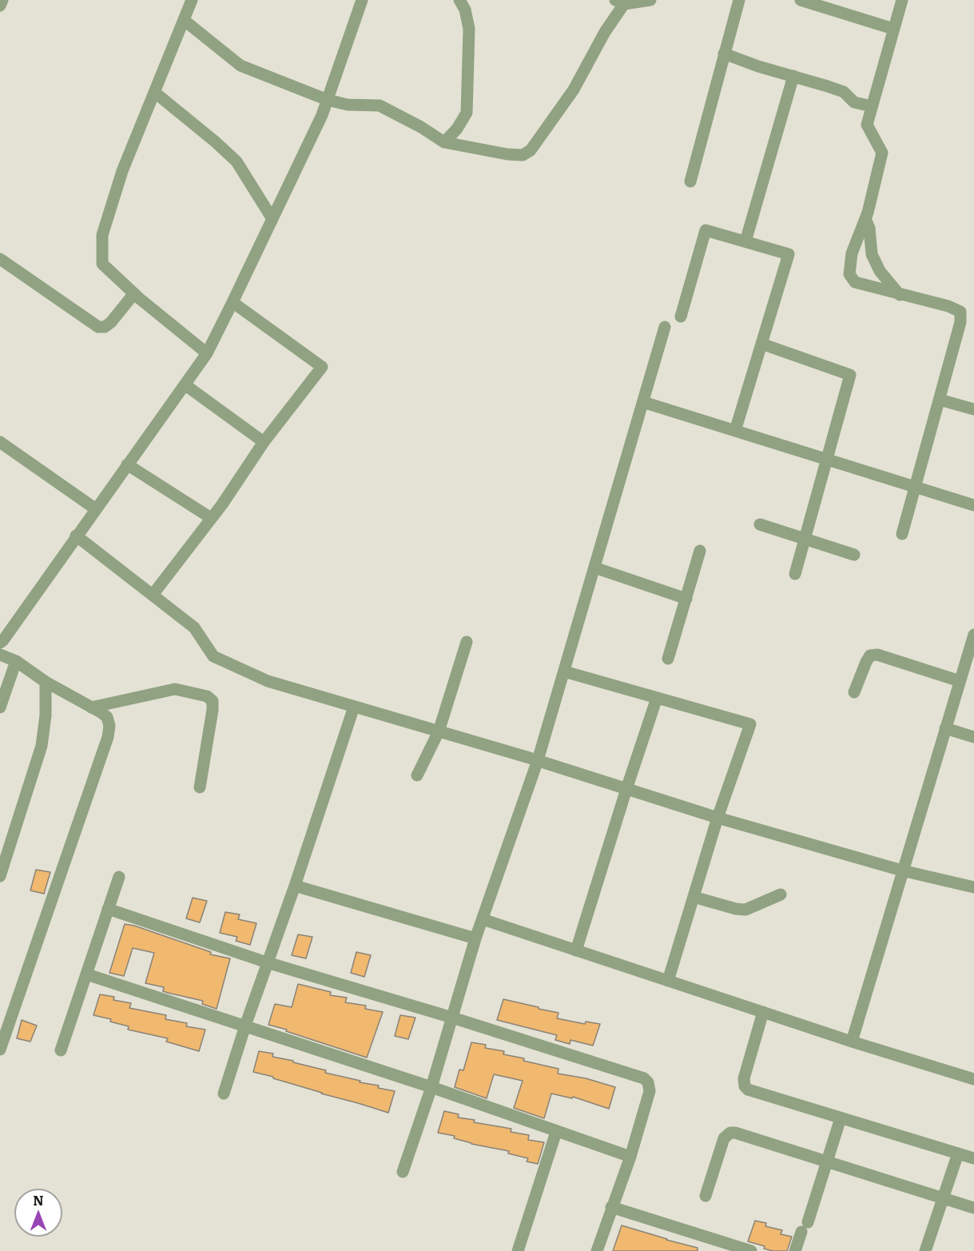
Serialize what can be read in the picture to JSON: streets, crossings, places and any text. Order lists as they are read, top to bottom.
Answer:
{
  "north": "top"
}
